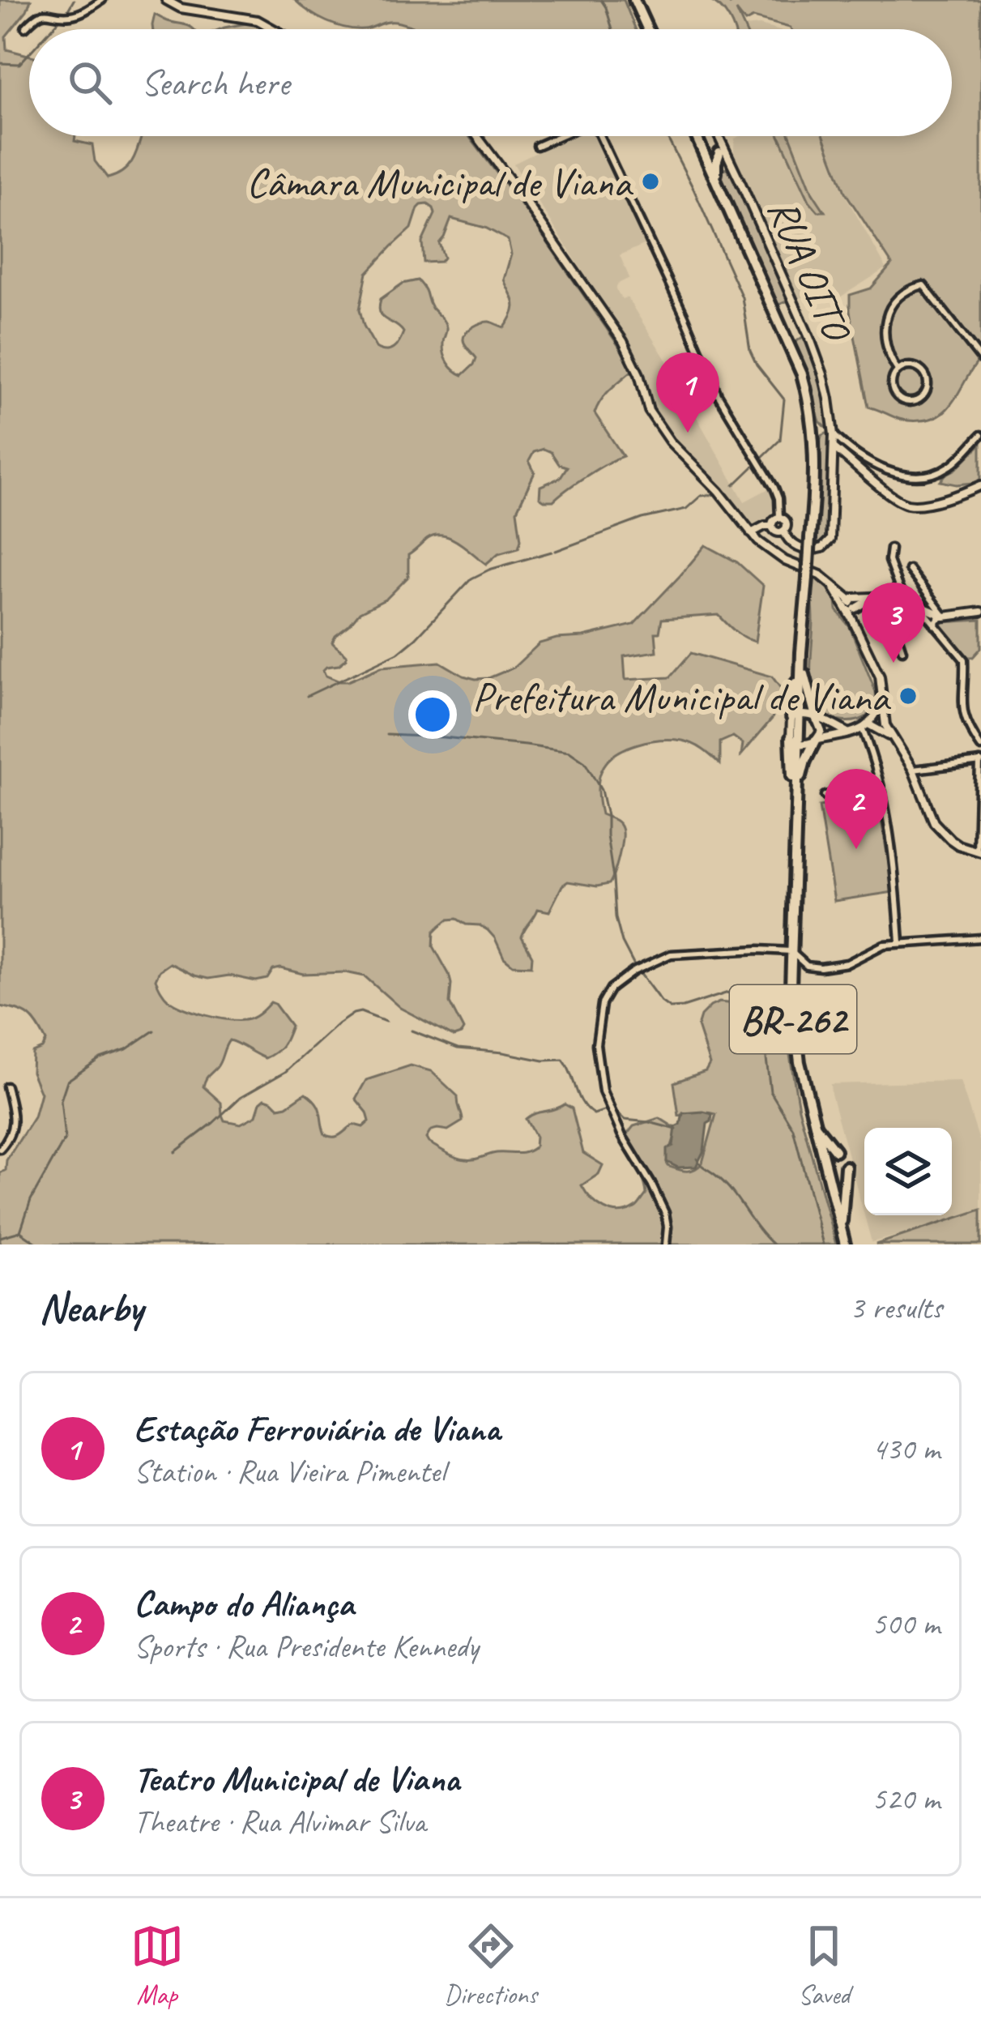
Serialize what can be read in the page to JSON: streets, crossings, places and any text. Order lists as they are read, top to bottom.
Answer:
{
  "streets": {
    "highway": ["BR-262"],
    "street": ["RUA OITO"]
  },
  "places": ["Câmara Municipal de Viana", "Prefeitura Municipal de Viana"],
  "page": {
    "search": "Search here",
    "pins": ["1", "3", "2"],
    "heading": ["Nearby", "3 results"],
    "list": [
      {
        "mark": "1",
        "name": "Estação Ferroviária de Viana",
        "note": "Station · Rua Vieira Pimentel",
        "value": "430 m"
      },
      {
        "mark": "2",
        "name": "Campo do Aliança",
        "note": "Sports · Rua Presidente Kennedy",
        "value": "500 m"
      },
      {
        "mark": "3",
        "name": "Teatro Municipal de Viana",
        "note": "Theatre · Rua Alvimar Silva",
        "value": "520 m"
      }
    ],
    "nav": ["Map", "Directions", "Saved"]
  }
}
